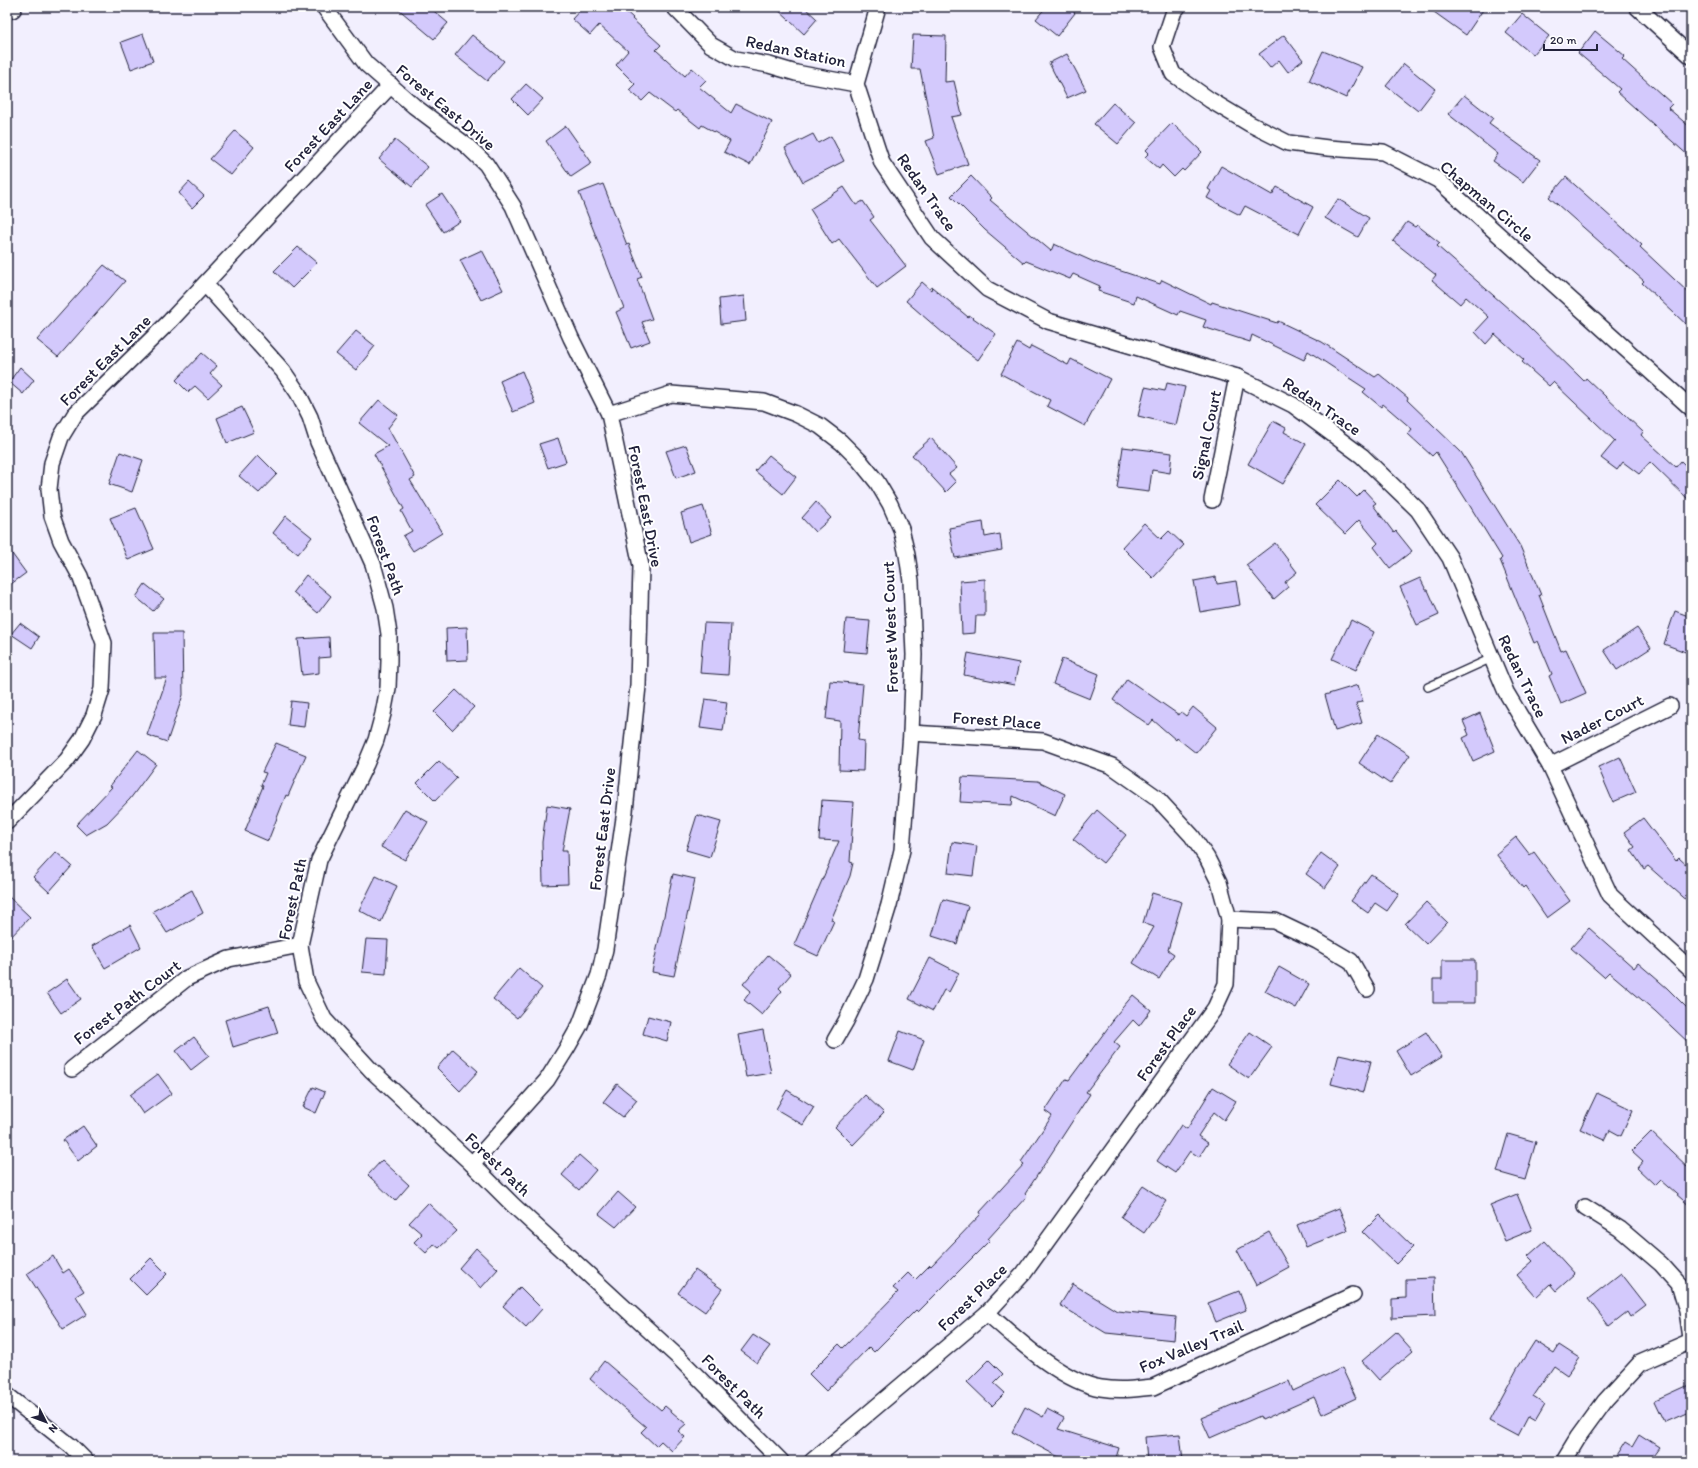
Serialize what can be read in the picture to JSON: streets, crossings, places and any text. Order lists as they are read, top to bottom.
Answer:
{
  "streets": {
    "street": [
      "Redan Station",
      "Forest East Drive",
      "Forest East Lane",
      "Redan Trace",
      "Chapman Circle",
      "Signal Court",
      "Forest Path",
      "Forest West Court",
      "Nader Court",
      "Forest Place",
      "Forest Path Court",
      "Fox Valley Trail"
    ]
  },
  "crossings": [
    ["Redan Station", "Redan Trace"],
    ["Forest East Drive", "Forest East Lane"],
    ["Forest East Drive", "Forest Path"],
    ["Forest East Drive", "Forest West Court"],
    ["Forest East Lane", "Forest Path"],
    ["Redan Trace", "Signal Court"],
    ["Redan Trace", "Nader Court"],
    ["Forest Path", "Forest Path Court"],
    ["Forest West Court", "Forest Place"],
    ["Forest Place", "Fox Valley Trail"]
  ],
  "scale_bar": "20 m",
  "north": "bottom right"
}
